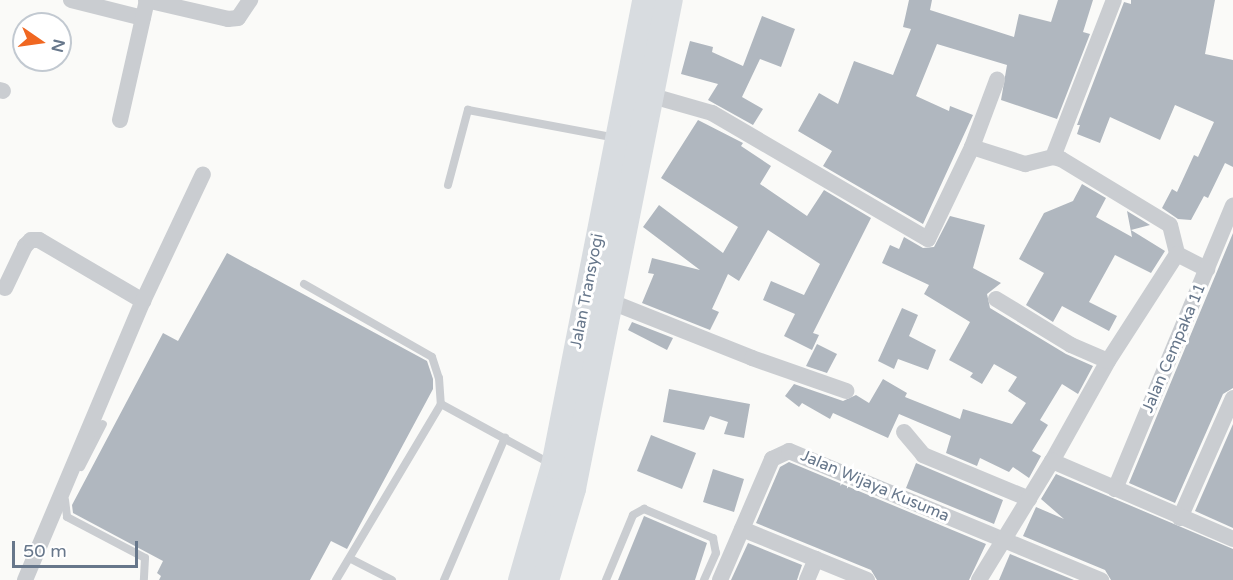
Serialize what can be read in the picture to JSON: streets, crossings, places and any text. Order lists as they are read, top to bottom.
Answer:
{
  "streets": {
    "highway": ["Jalan Transyogi"],
    "street": ["Jalan Cempaka 11", "Jalan Wijaya Kusuma"]
  },
  "scale_bar": "50 m",
  "north": "right"
}
